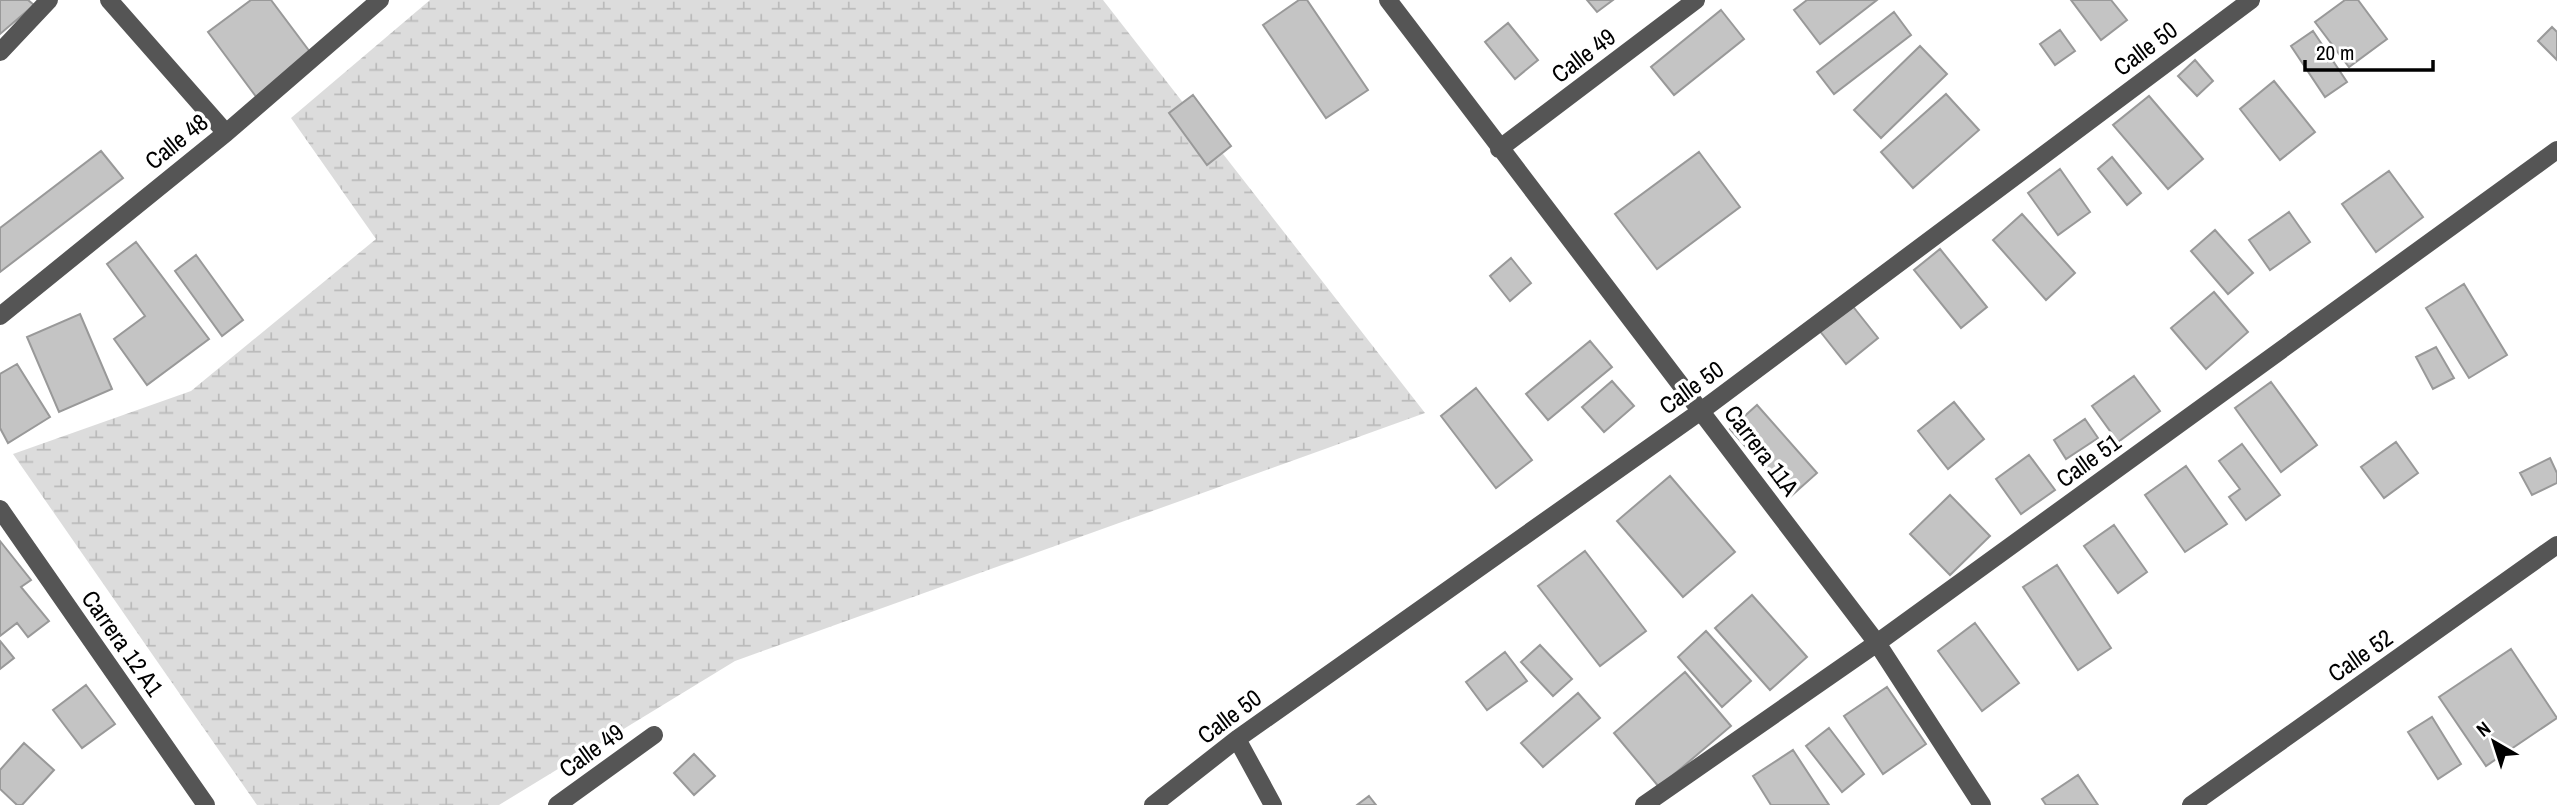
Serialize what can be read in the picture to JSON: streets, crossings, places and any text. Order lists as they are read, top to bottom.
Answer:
{
  "streets": {
    "street": [
      "Calle 50",
      "Calle 49",
      "Calle 48",
      "Carrera 11A",
      "Calle 51",
      "Carrera 12 A1",
      "Calle 52"
    ]
  },
  "crossings": [
    ["Calle 50", "Carrera 11A"],
    ["Calle 49", "Carrera 11A"],
    ["Carrera 11A", "Calle 51"]
  ],
  "scale_bar": "20 m",
  "north": "top left"
}
